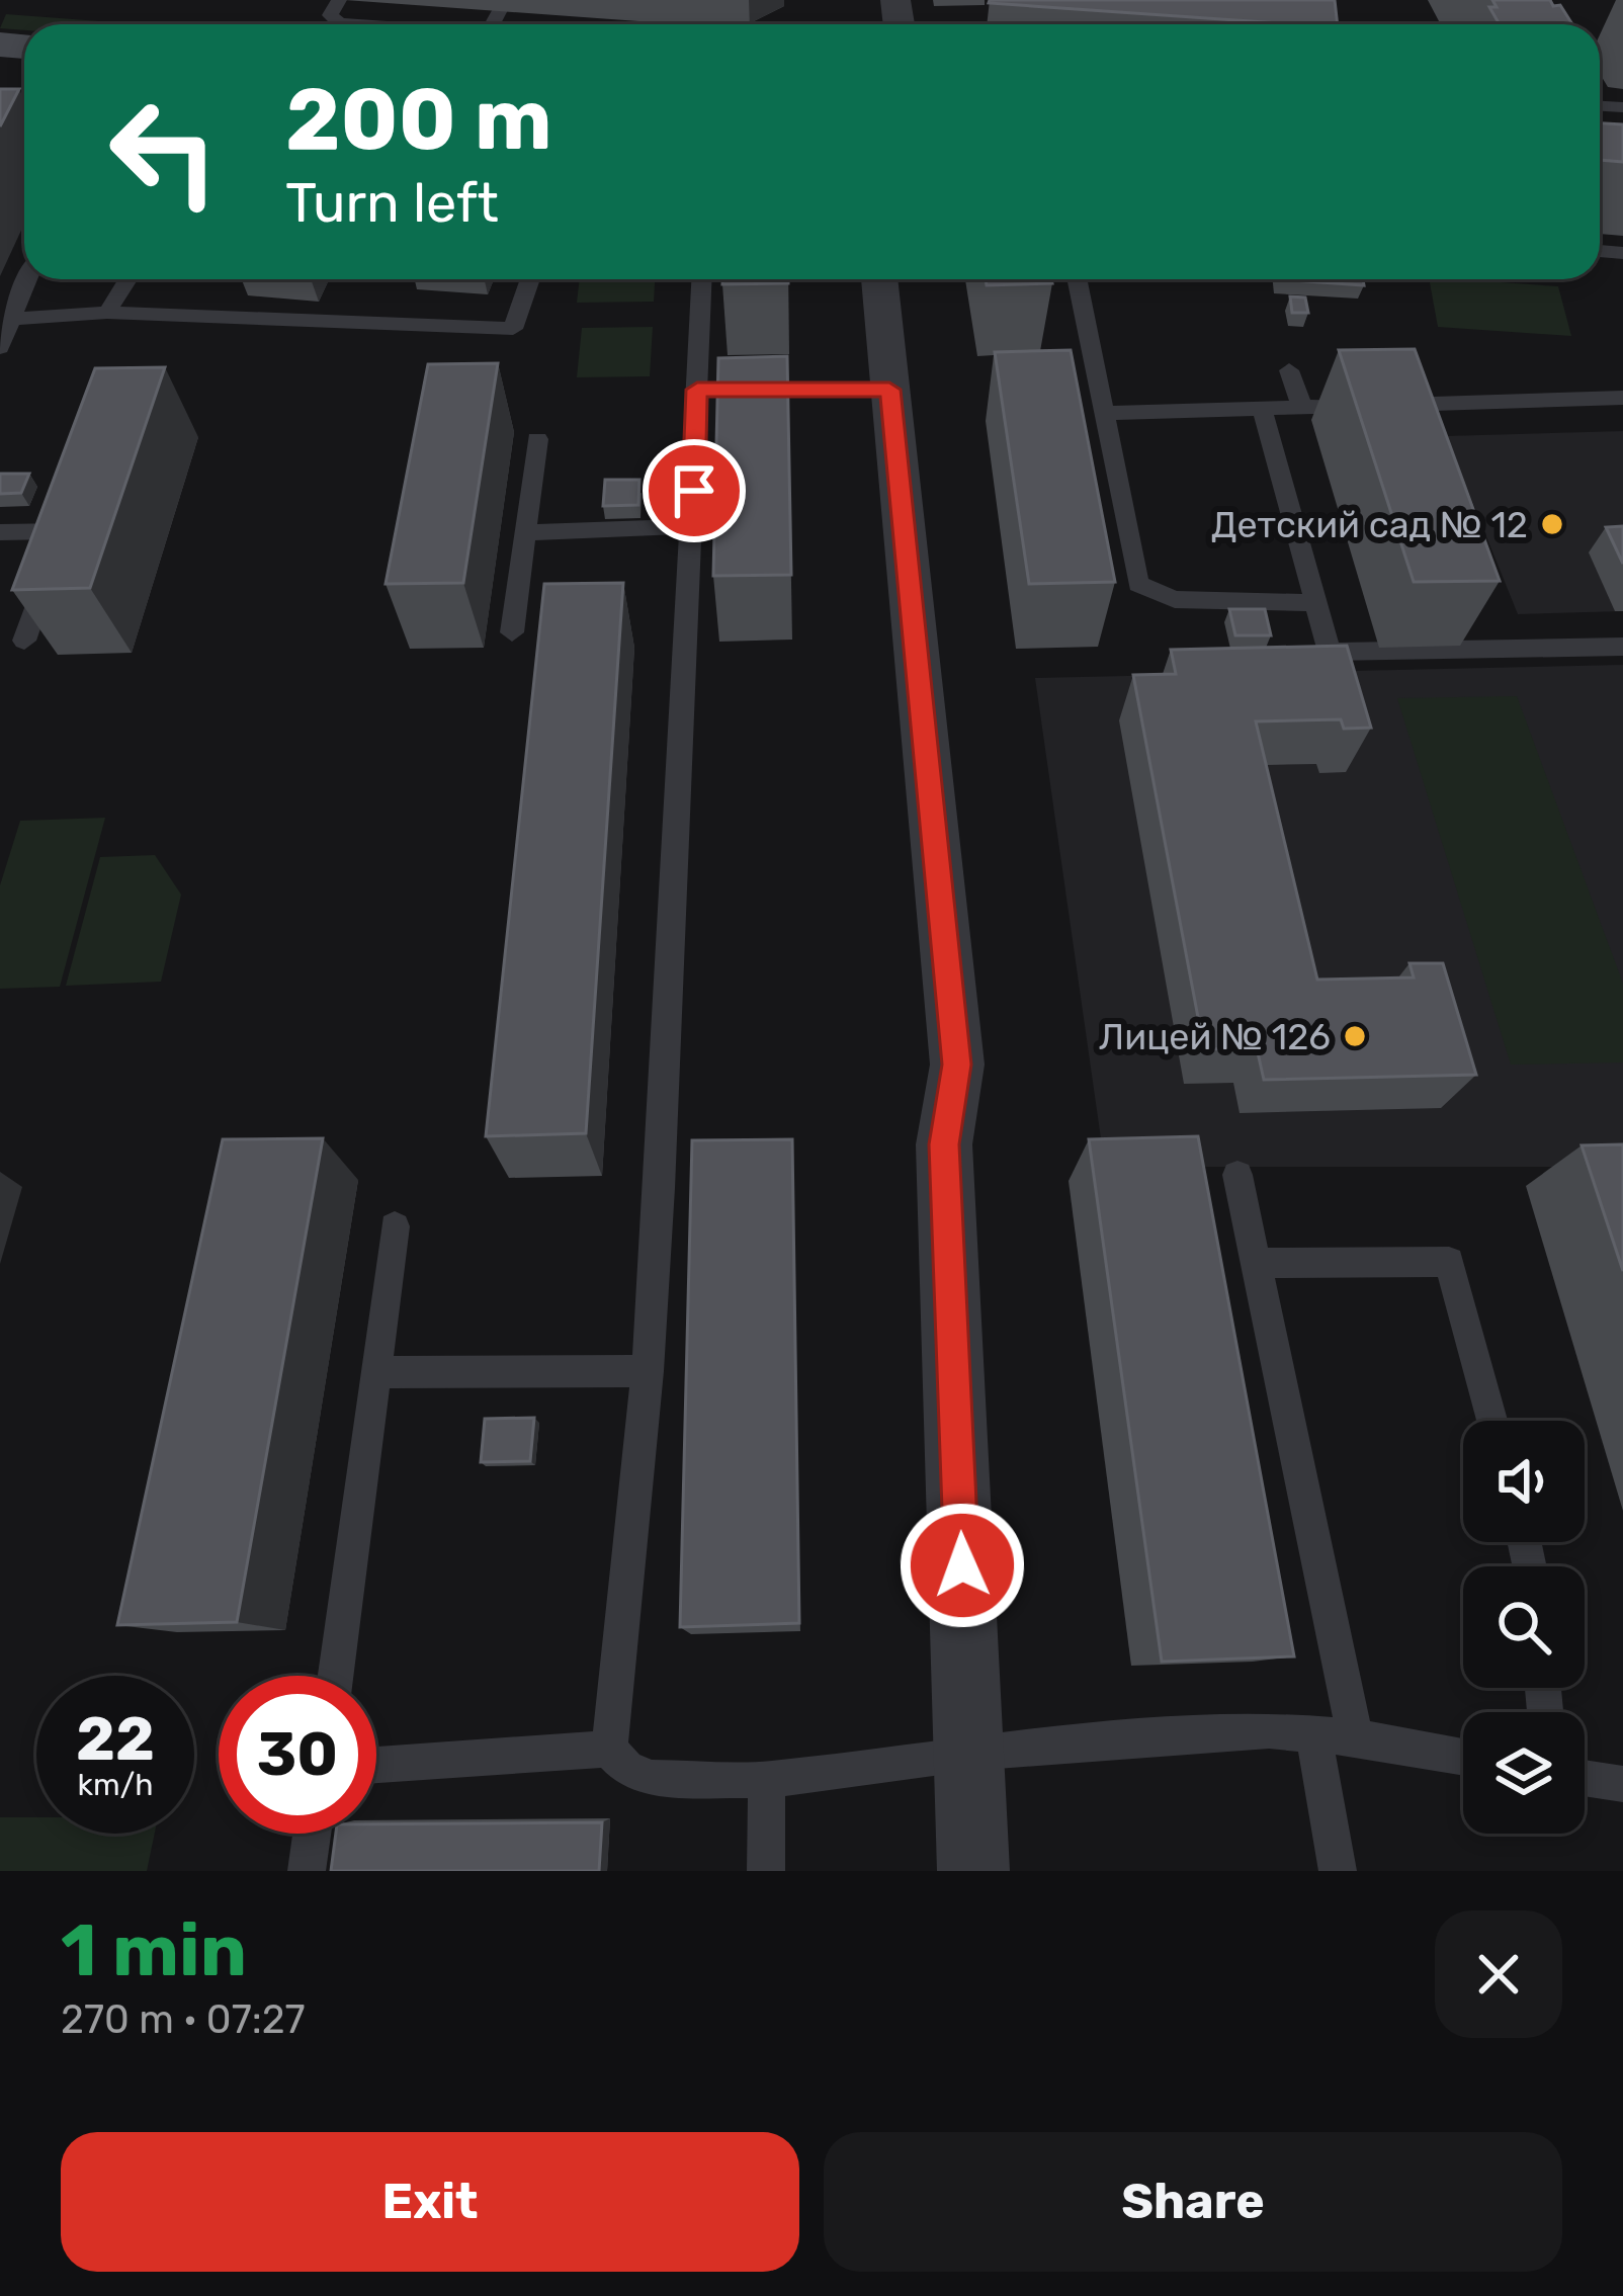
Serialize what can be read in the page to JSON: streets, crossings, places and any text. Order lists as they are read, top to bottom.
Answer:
{
  "places": ["Детский сад № 12", "Лицей № 126"],
  "page": {
    "turn": ["200 m", "Turn left"],
    "speed": "22 km/h",
    "limit": "30",
    "heading": ["1 min", "270 m · 07:27"],
    "buttons": ["Exit", "Share"]
  }
}
